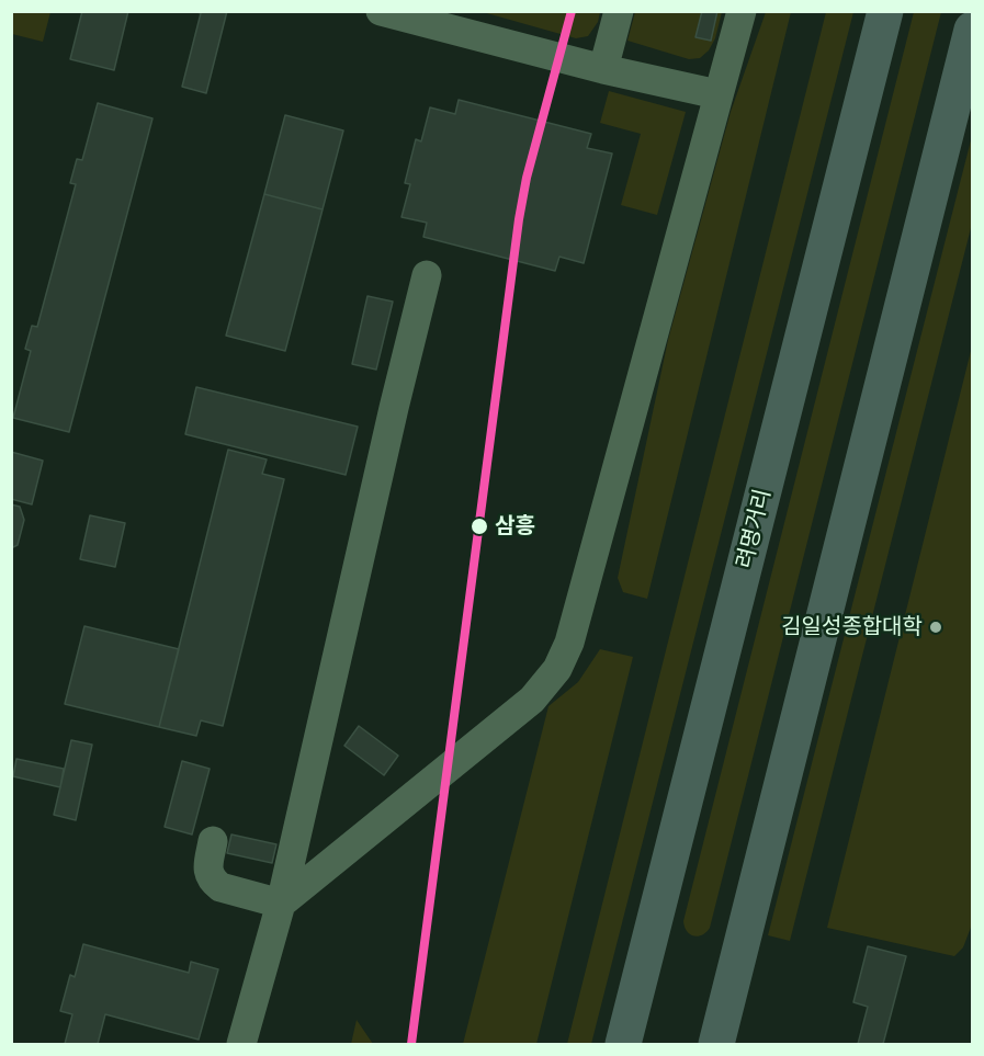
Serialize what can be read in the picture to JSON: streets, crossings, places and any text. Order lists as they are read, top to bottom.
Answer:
{
  "streets": {
    "highway": ["려명거리"]
  },
  "places": ["삼흥", "김일성종합대학"]
}
